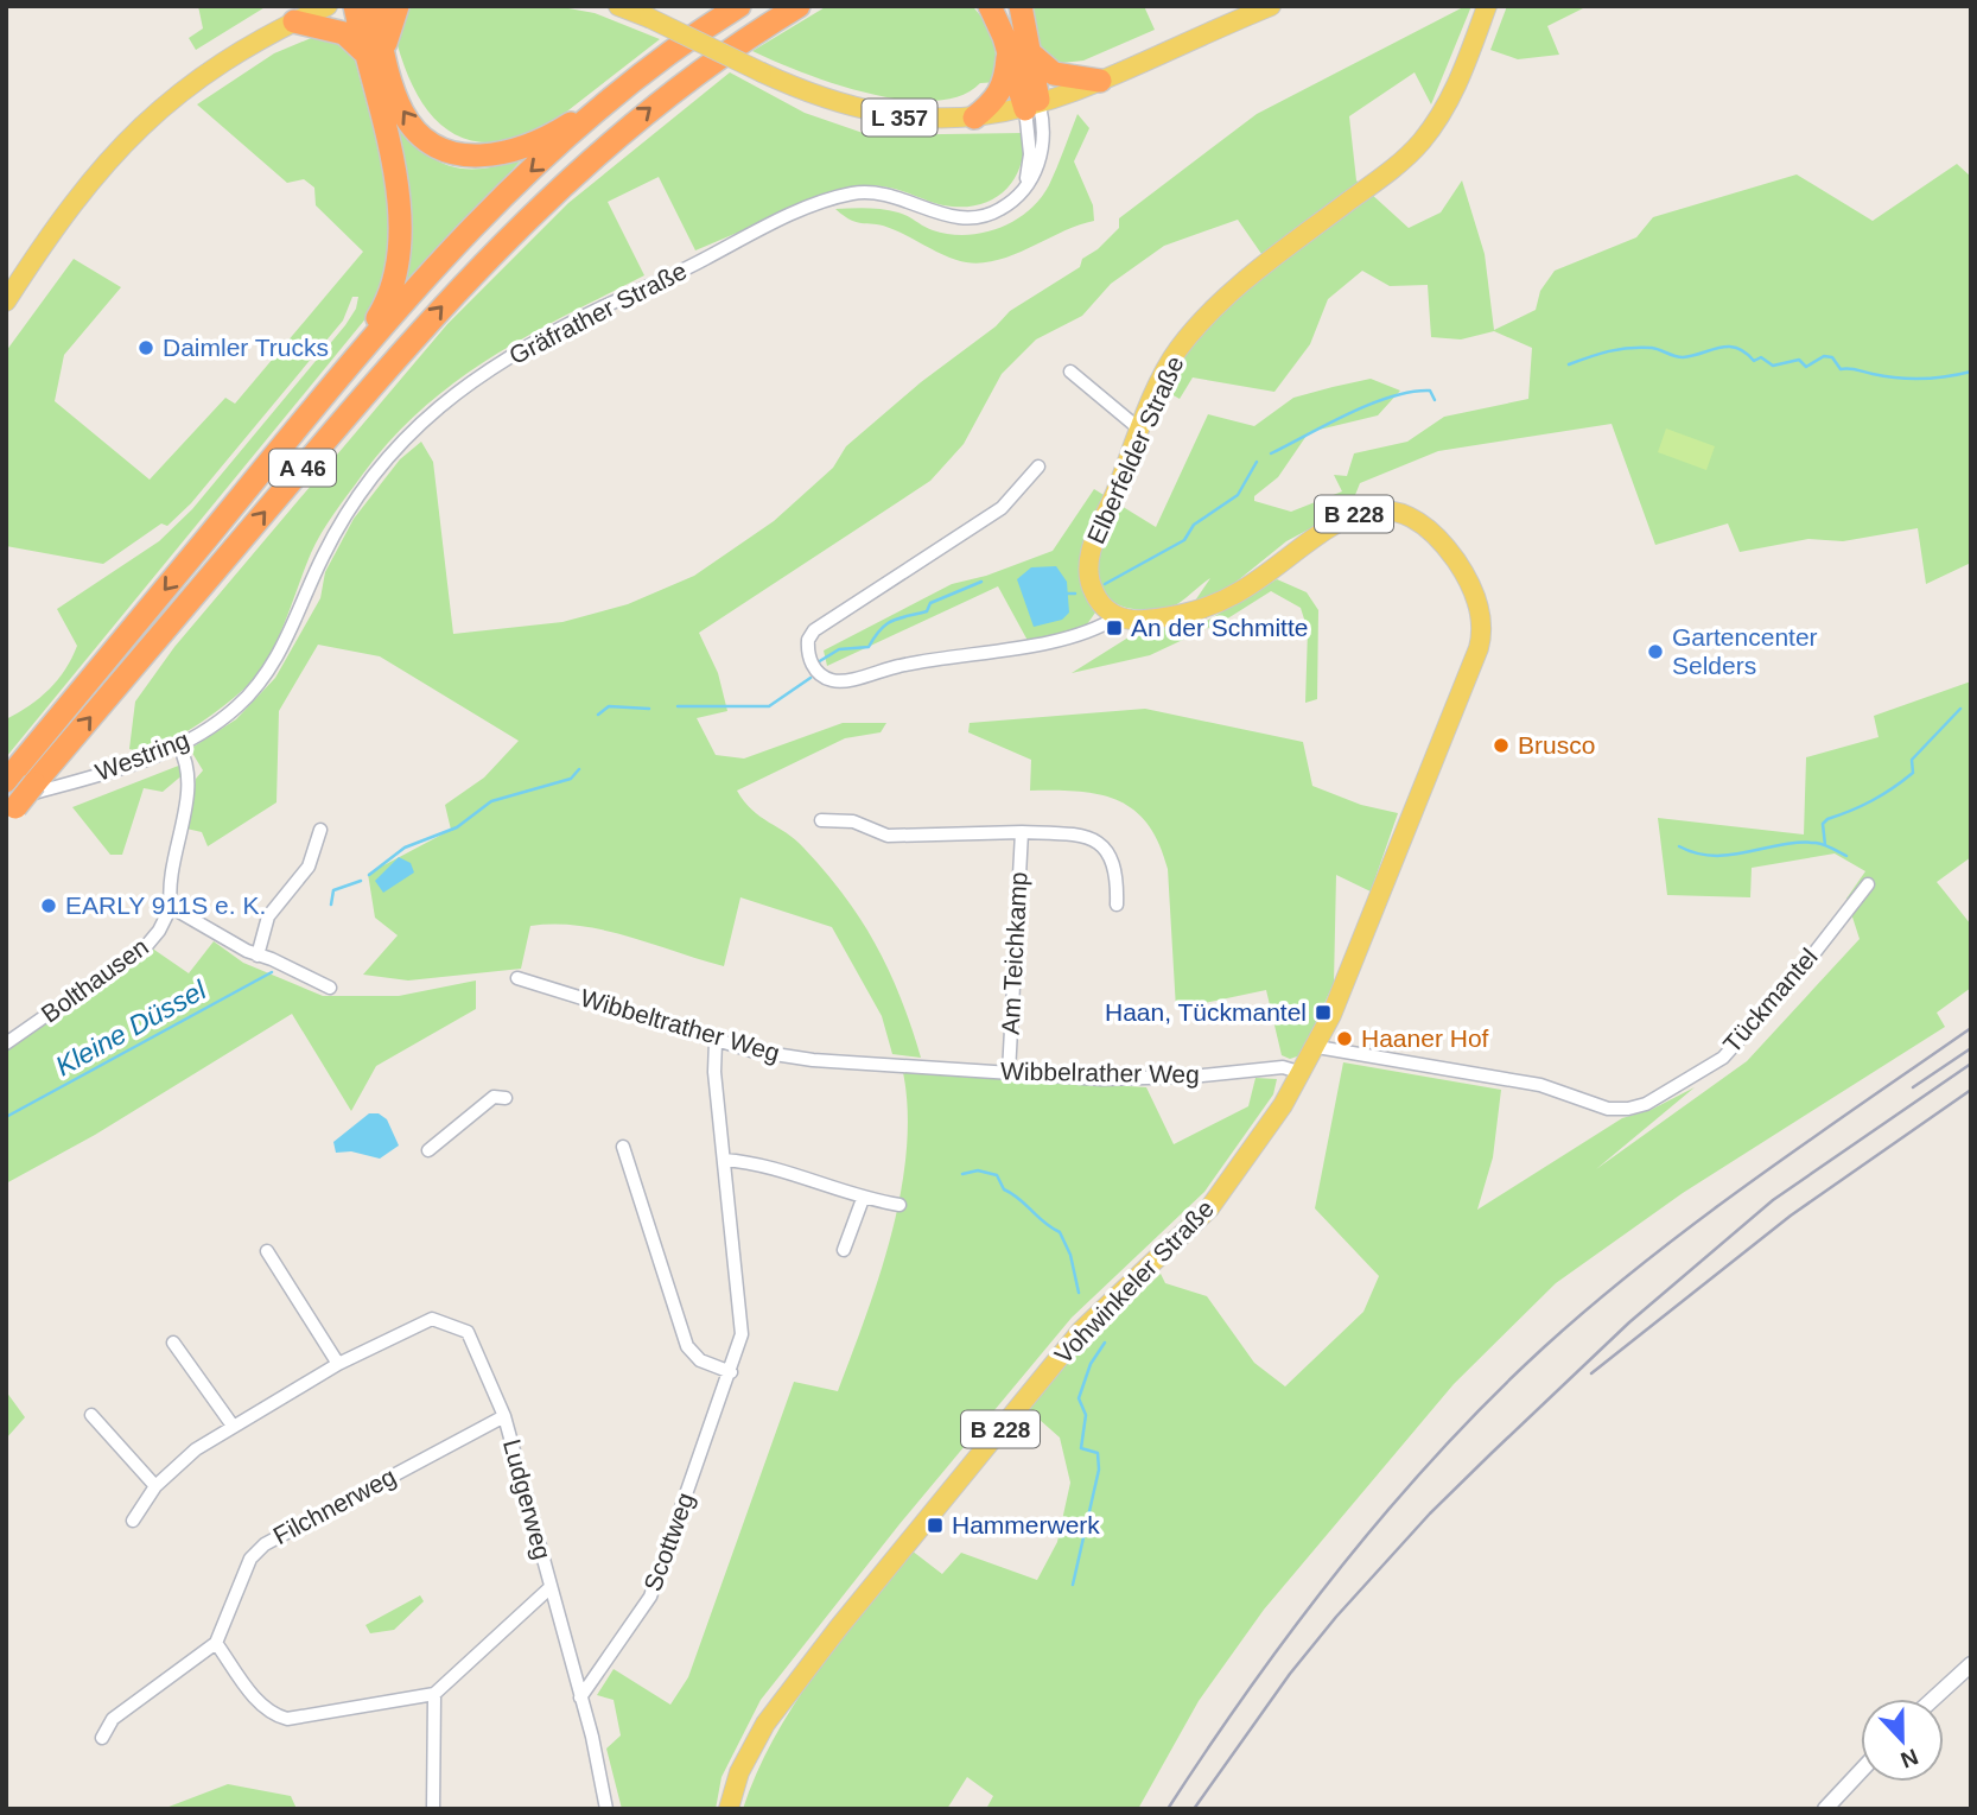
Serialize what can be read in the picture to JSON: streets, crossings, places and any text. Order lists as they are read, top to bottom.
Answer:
{
  "streets": {
    "highway": ["A 46"],
    "main road": [
      "L 357",
      "Elberfelder Straße",
      "B 228",
      "Vohwinkeler Straße"
    ],
    "street": [
      "Gräfrather Straße",
      "Westring",
      "Am Teichkamp",
      "Bolthausen",
      "Tückmantel",
      "Wibbeltrather Weg",
      "Wibbelrather Weg",
      "Ludgerweg",
      "Filchnerweg",
      "Scottweg"
    ]
  },
  "crossings": [
    ["L 357", "Gräfrather Straße"],
    ["Gräfrather Straße", "Westring"],
    ["Elberfelder Straße", "B 228"],
    ["A 46", "Westring"],
    ["B 228", "Tückmantel"],
    ["B 228", "Wibbelrather Weg"],
    ["B 228", "Vohwinkeler Straße"],
    ["Am Teichkamp", "Wibbelrather Weg"],
    ["Wibbeltrather Weg", "Wibbelrather Weg"],
    ["Wibbeltrather Weg", "Scottweg"],
    ["Wibbelrather Weg", "Vohwinkeler Straße"],
    ["Ludgerweg", "Filchnerweg"],
    ["Ludgerweg", "Scottweg"]
  ],
  "water": ["Kleine Düssel"],
  "places": {
    "other": [
      "Daimler Trucks",
      "Gartencenter Selders",
      "Brusco",
      "EARLY 911S e. K.",
      "Haaner Hof"
    ],
    "transit": ["An der Schmitte", "Haan, Tückmantel", "Hammerwerk"]
  },
  "north": "bottom"
}
